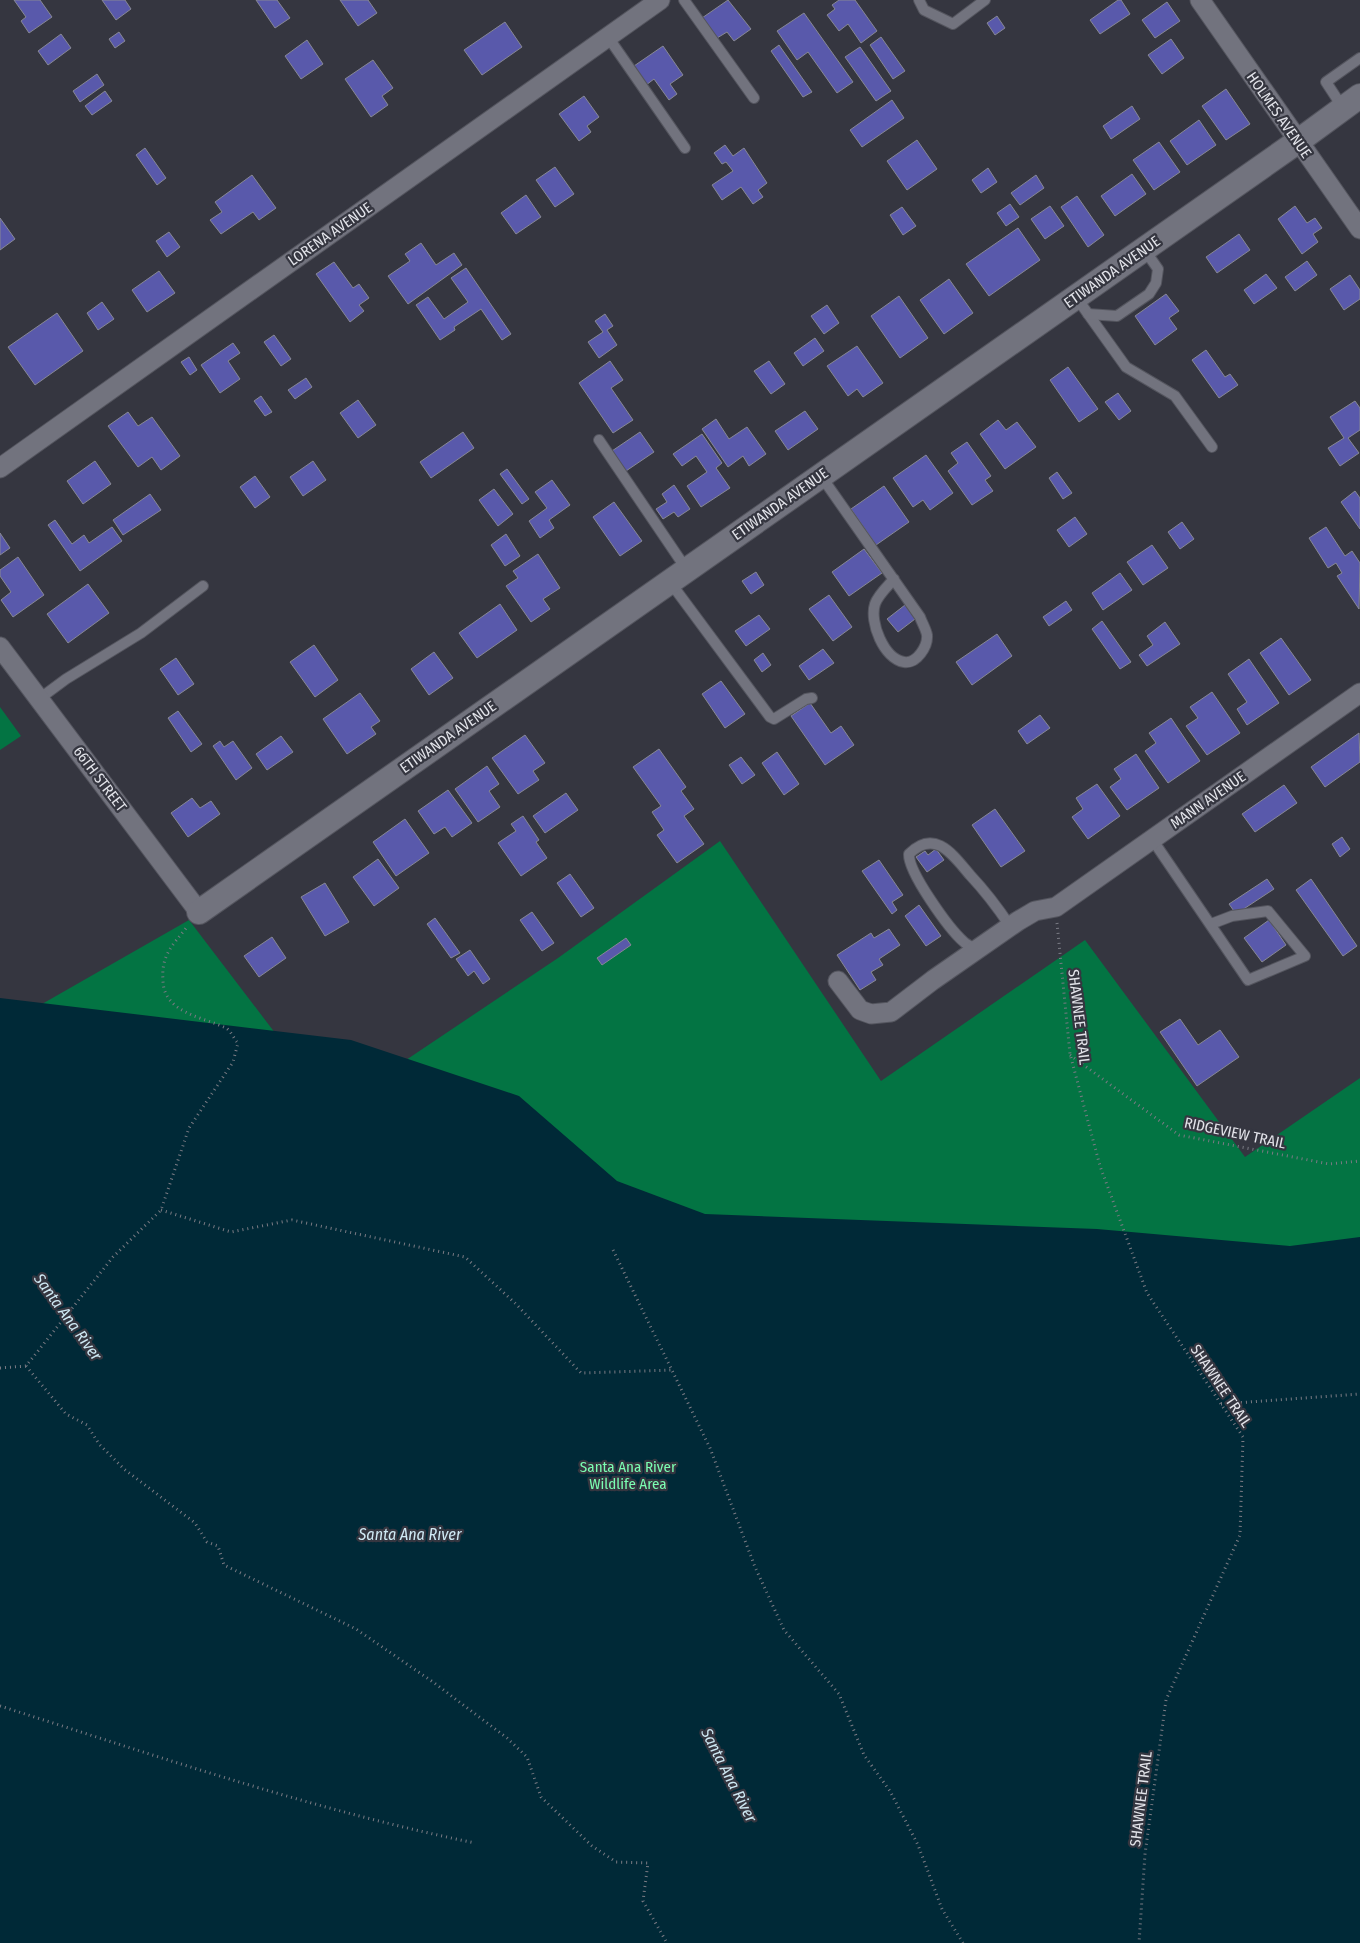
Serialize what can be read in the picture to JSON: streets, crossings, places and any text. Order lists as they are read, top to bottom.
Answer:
{
  "streets": {
    "street": [
      "HOLMES AVENUE",
      "LORENA AVENUE",
      "ETIWANDA AVENUE",
      "66TH STREET",
      "MANN AVENUE"
    ],
    "path": ["SHAWNEE TRAIL", "RIDGEVIEW TRAIL"]
  },
  "crossings": [
    ["HOLMES AVENUE", "ETIWANDA AVENUE"],
    ["ETIWANDA AVENUE", "66TH STREET"],
    ["MANN AVENUE", "SHAWNEE TRAIL"],
    ["SHAWNEE TRAIL", "RIDGEVIEW TRAIL"]
  ],
  "water": ["Santa Ana River"],
  "parks": ["Santa Ana River Wildlife Area"]
}
